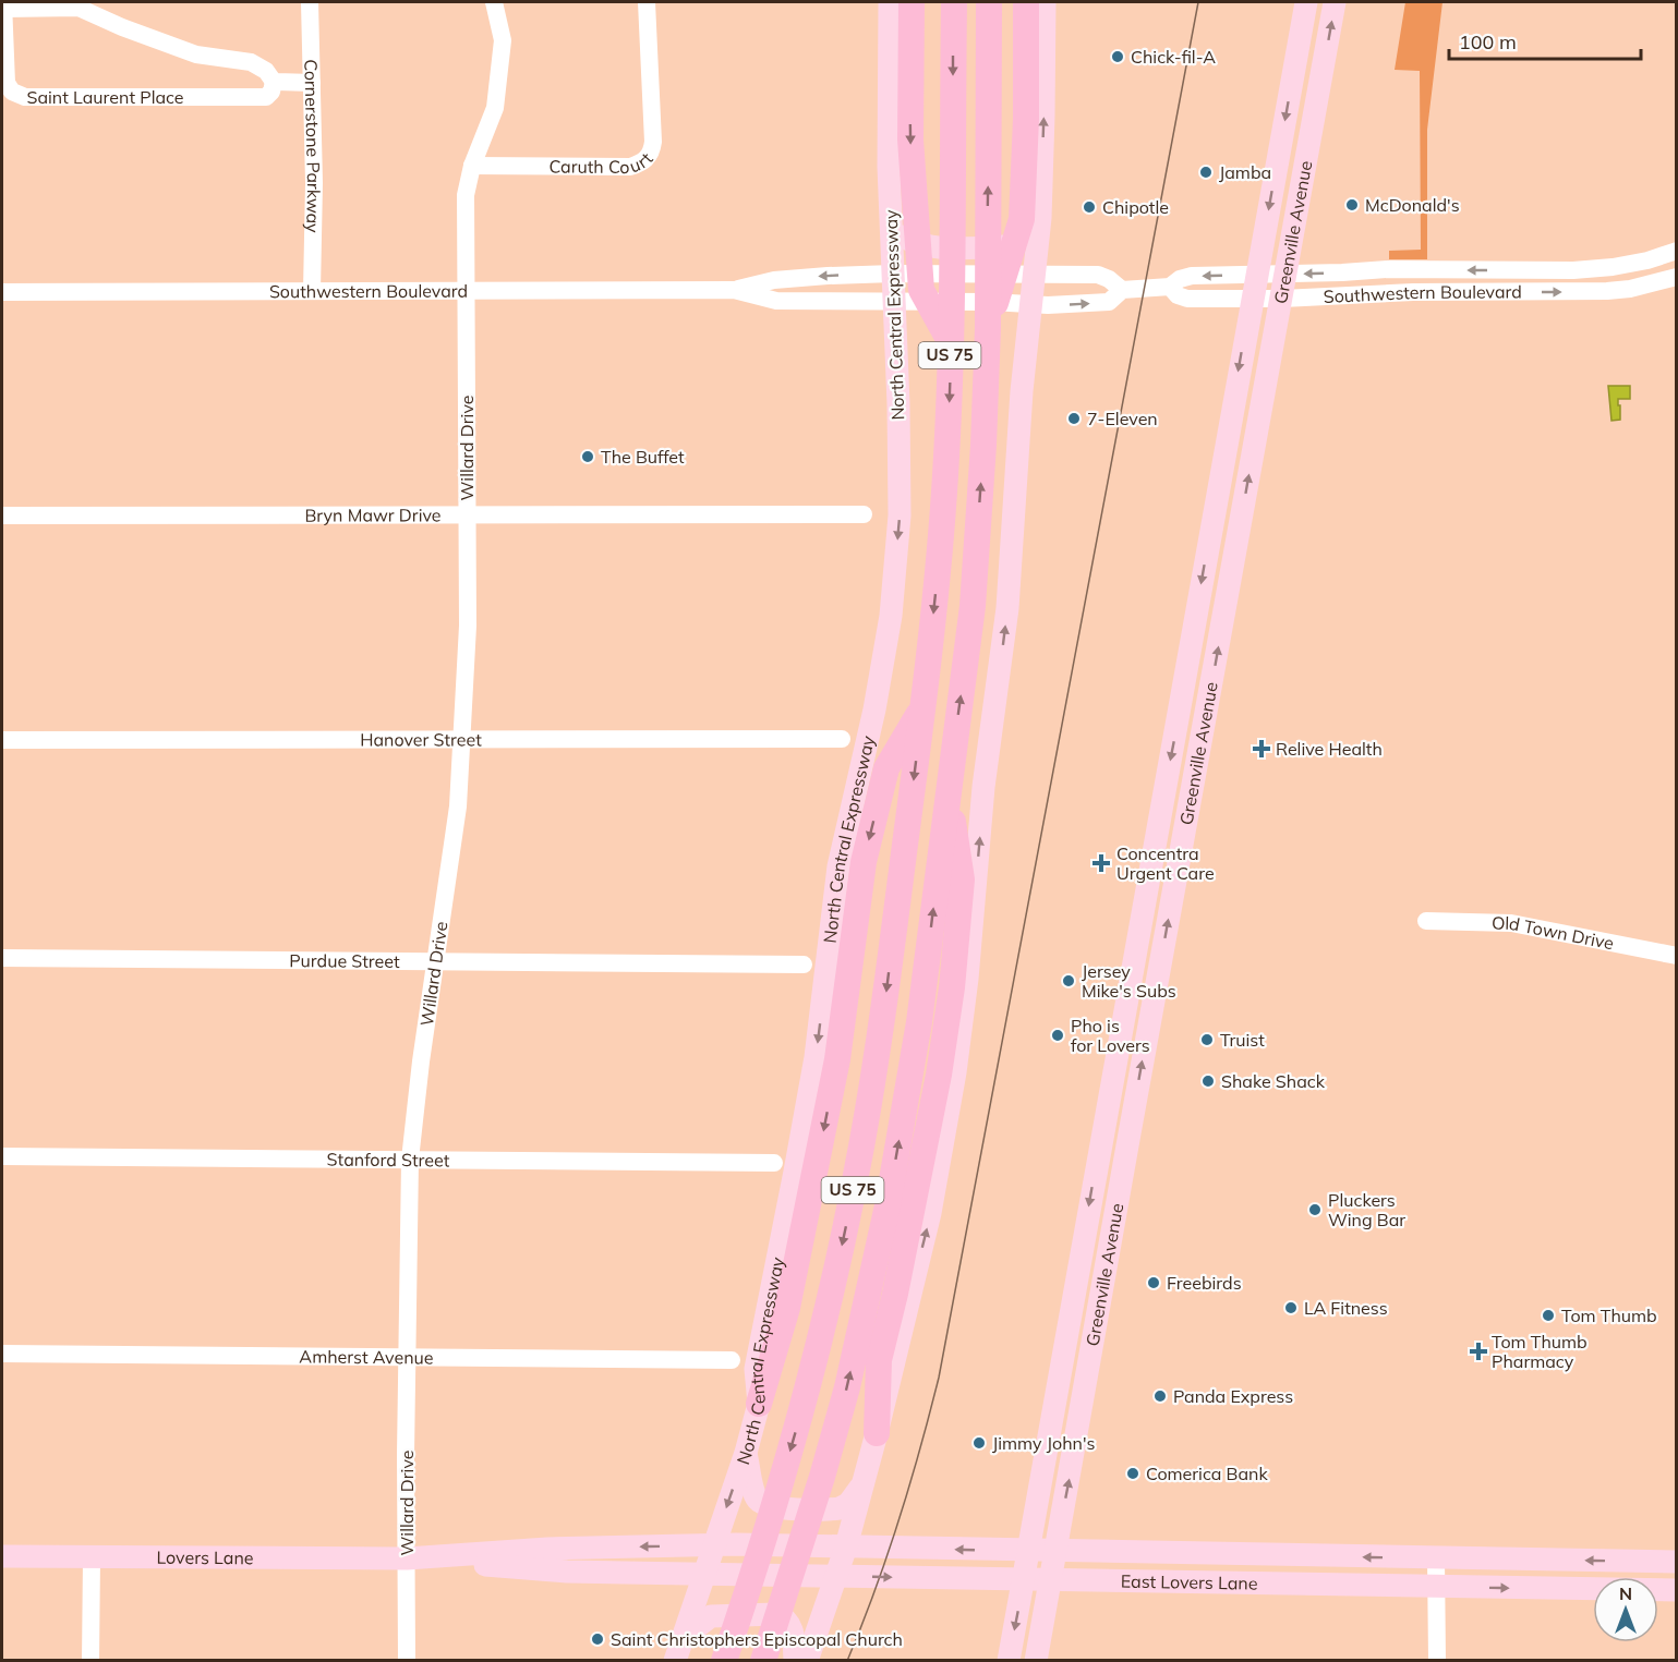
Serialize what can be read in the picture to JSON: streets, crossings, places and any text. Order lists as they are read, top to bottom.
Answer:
{
  "streets": {
    "highway": ["US 75"],
    "main road": [
      "Greenville Avenue",
      "North Central Expressway",
      "Lovers Lane",
      "East Lovers Lane"
    ],
    "street": [
      "Saint Laurent Place",
      "Cornerstone Parkway",
      "Caruth Court",
      "Southwestern Boulevard",
      "Willard Drive",
      "Bryn Mawr Drive",
      "Hanover Street",
      "Old Town Drive",
      "Purdue Street",
      "Stanford Street",
      "Amherst Avenue"
    ]
  },
  "crossings": [
    ["Cornerstone Parkway", "Southwestern Boulevard"],
    ["Greenville Avenue", "Southwestern Boulevard"],
    ["Greenville Avenue", "East Lovers Lane"],
    ["Southwestern Boulevard", "North Central Expressway"],
    ["Southwestern Boulevard", "Willard Drive"],
    ["North Central Expressway", "Lovers Lane"],
    ["North Central Expressway", "East Lovers Lane"],
    ["Willard Drive", "Bryn Mawr Drive"],
    ["Willard Drive", "Hanover Street"],
    ["Willard Drive", "Purdue Street"],
    ["Willard Drive", "Stanford Street"],
    ["Willard Drive", "Amherst Avenue"],
    ["Willard Drive", "Lovers Lane"],
    ["Lovers Lane", "East Lovers Lane"]
  ],
  "places": {
    "other": [
      "Chick-fil-A",
      "Jamba",
      "McDonald's",
      "Chipotle",
      "7-Eleven",
      "The Buffet",
      "Jersey Mike's Subs",
      "Pho is for Lovers",
      "Truist",
      "Shake Shack",
      "Pluckers Wing Bar",
      "Freebirds",
      "LA Fitness",
      "Tom Thumb",
      "Panda Express",
      "Jimmy John's",
      "Comerica Bank",
      "Saint Christophers Episcopal Church"
    ],
    "health": ["Relive Health", "Concentra Urgent Care", "Tom Thumb Pharmacy"]
  },
  "scale_bar": "100 m",
  "north": "top"
}
